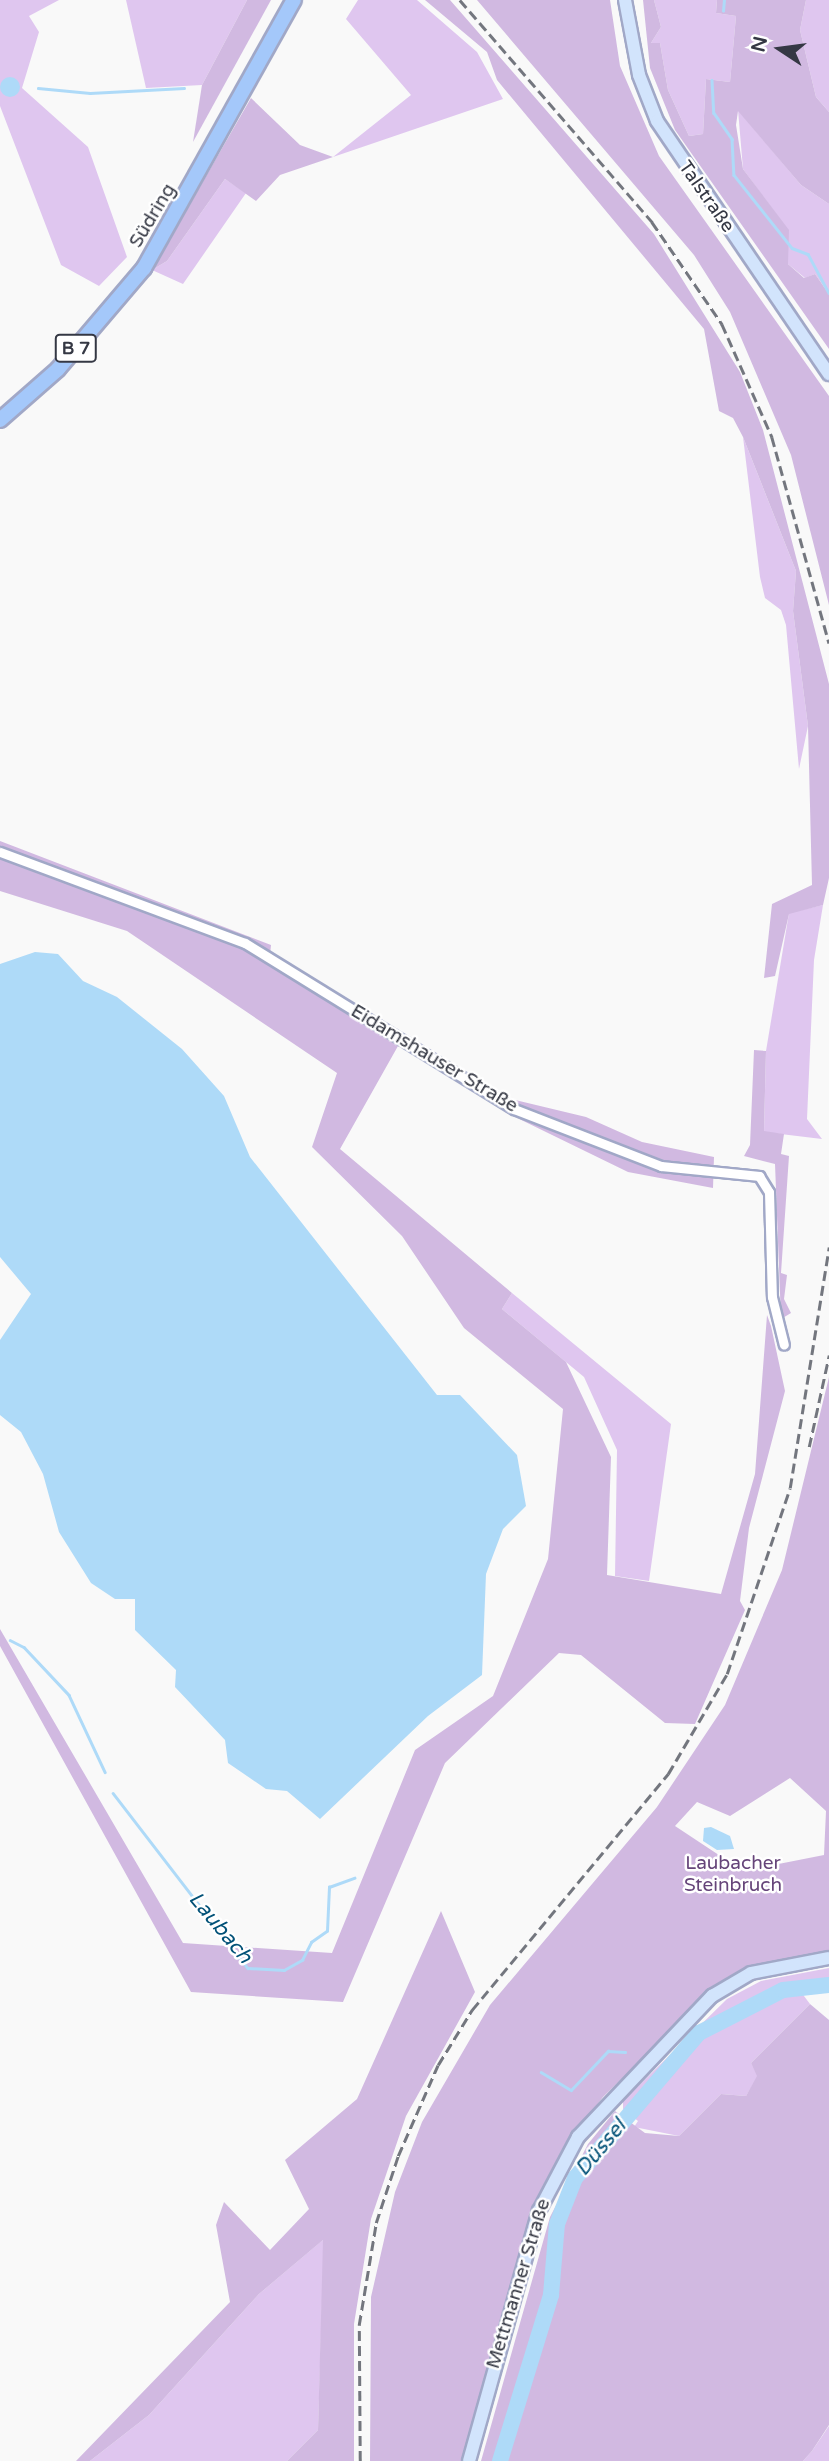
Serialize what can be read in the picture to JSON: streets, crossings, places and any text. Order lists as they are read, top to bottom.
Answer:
{
  "streets": {
    "main road": [
      "Talstraße",
      "Südring",
      "B 7",
      "Mettmanner Straße"
    ],
    "street": ["Eidamshauser Straße"]
  },
  "water": ["Laubach", "Düssel"],
  "parks": ["Laubacher Steinbruch"],
  "north": "left"
}
